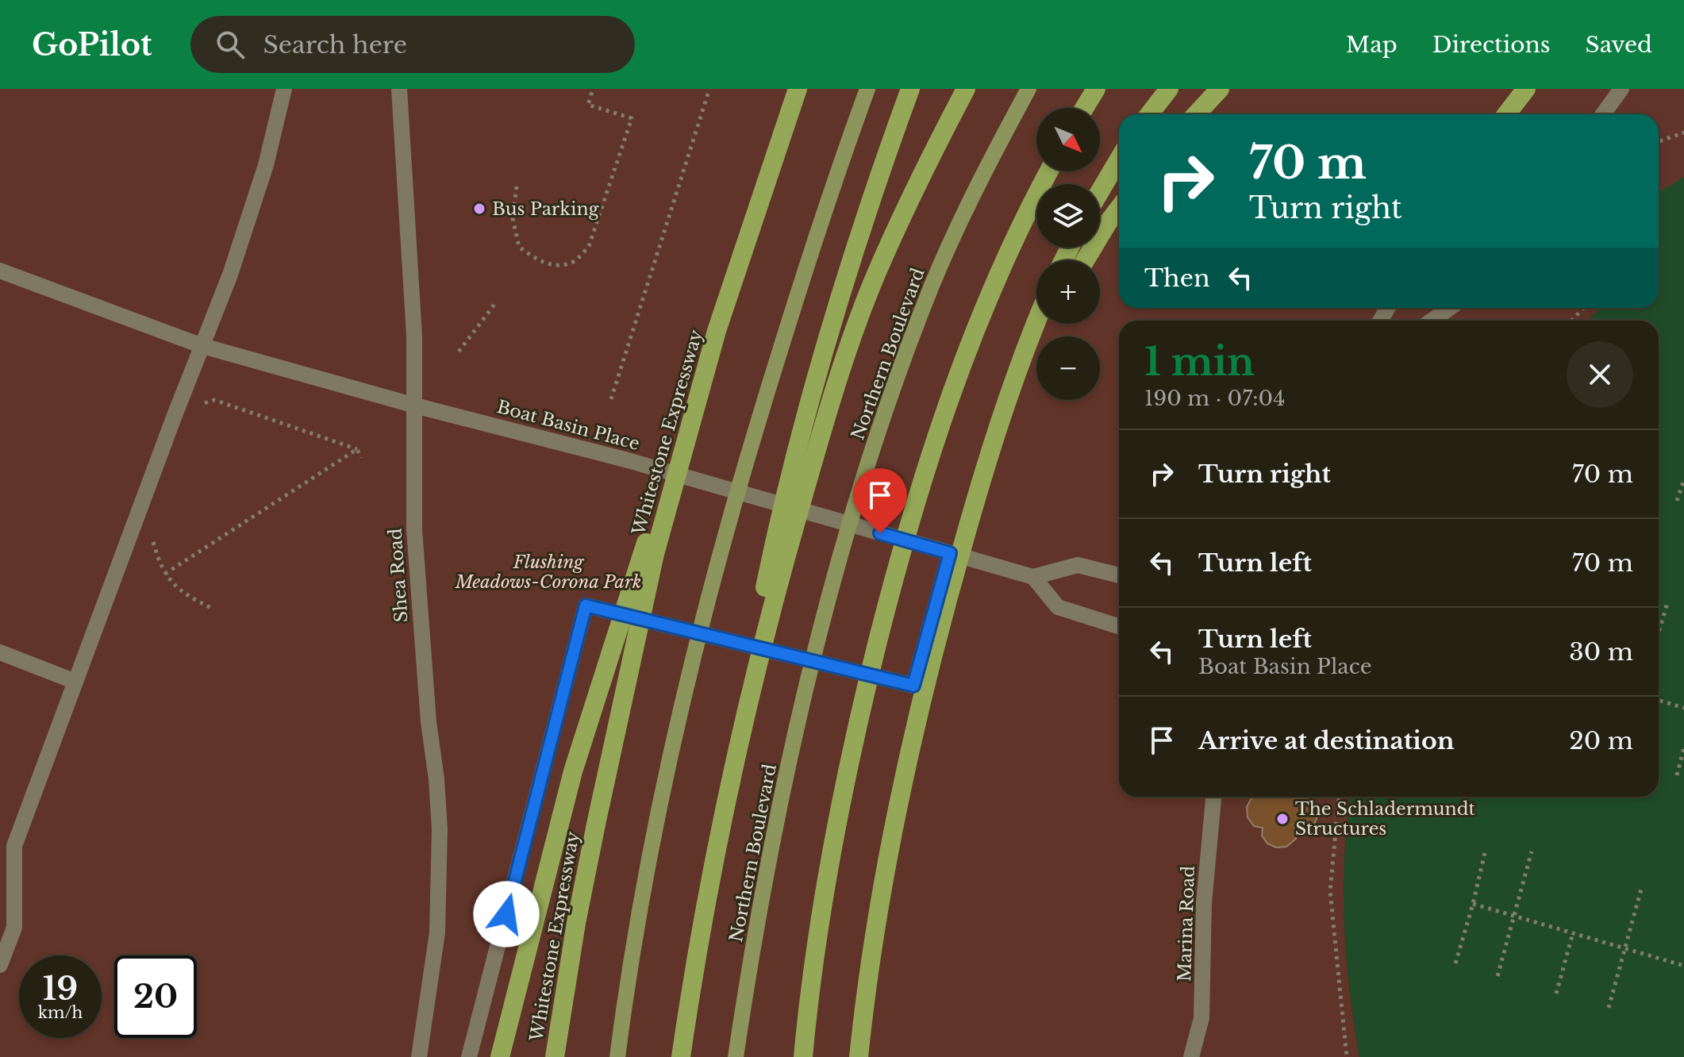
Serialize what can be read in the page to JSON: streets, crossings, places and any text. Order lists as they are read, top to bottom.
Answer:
{
  "streets": {
    "highway": ["Whitestone Expressway"],
    "main road": ["Northern Boulevard"],
    "street": ["Boat Basin Place", "Shea Road", "Marina Road"]
  },
  "crossings": [
    ["Boat Basin Place", "Shea Road"]
  ],
  "parks": ["Flushing Meadows-Corona Park"],
  "places": ["Bus Parking", "The Schladermundt Structures"],
  "north": "bottom right",
  "page": {
    "header": "GoPilot",
    "search": "Search here",
    "nav": ["Map", "Directions", "Saved"],
    "map_buttons": ["+", "−"],
    "turn": ["70 m", "Turn right"],
    "then": "Then",
    "heading": ["1 min", "190 m · 07:04"],
    "list": [
      {
        "name": "Turn right",
        "value": "70 m"
      },
      {
        "name": "Turn left",
        "value": "70 m"
      },
      {
        "name": "Turn left",
        "note": "Boat Basin Place",
        "value": "30 m"
      },
      {
        "name": "Arrive at destination",
        "value": "20 m"
      }
    ],
    "speed": "19 km/h",
    "limit": "20"
  }
}
